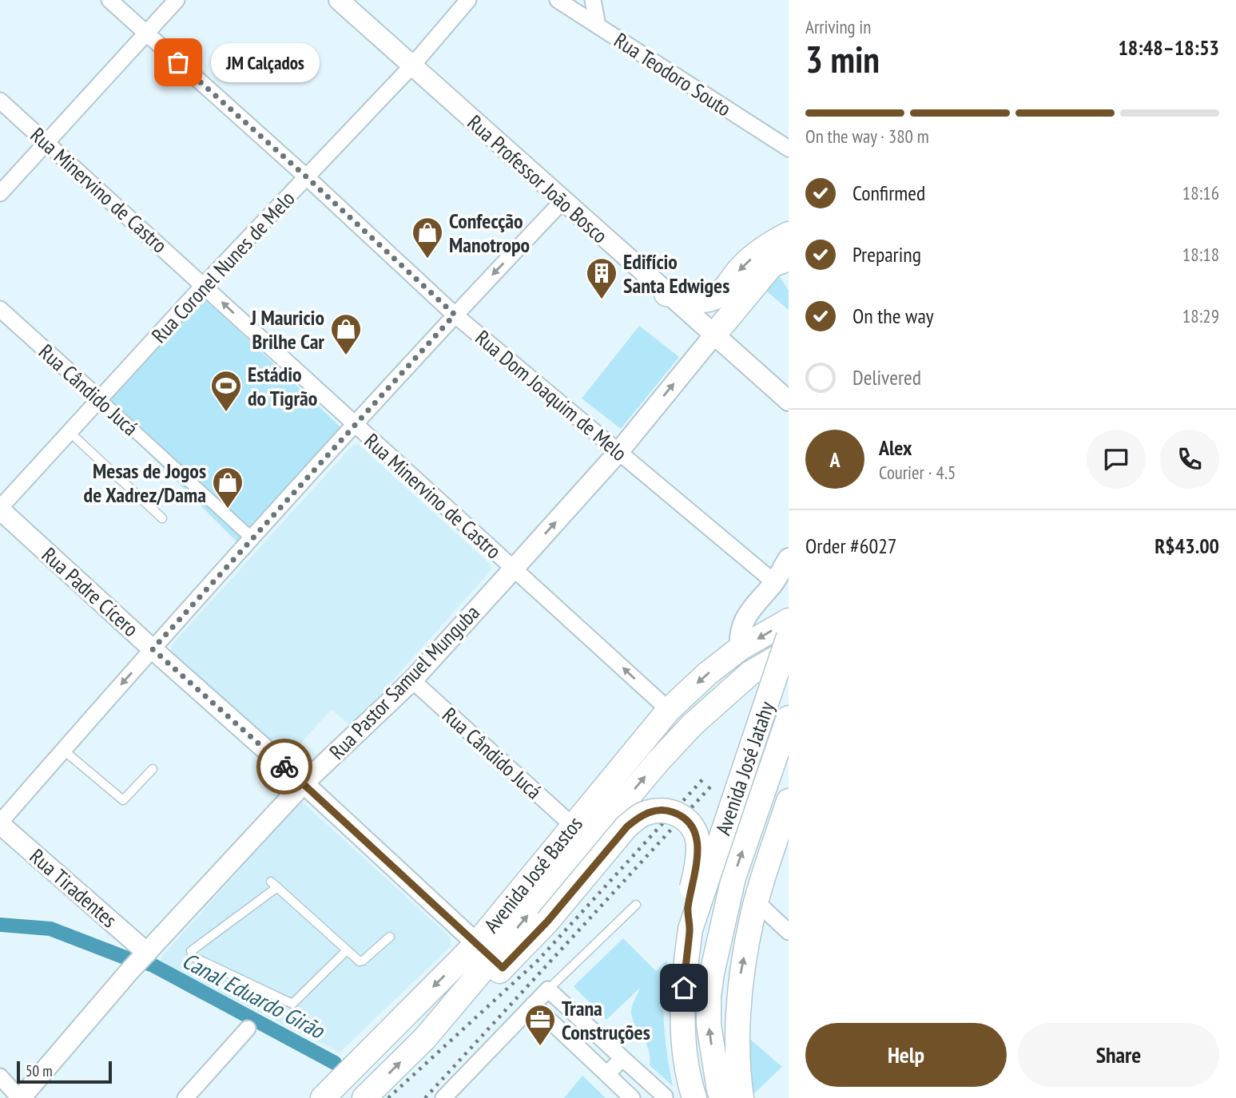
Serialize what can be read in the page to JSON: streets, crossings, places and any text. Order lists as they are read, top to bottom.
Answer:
{
  "streets": {
    "main road": ["Avenida José Jatahy", "Avenida José Bastos"],
    "street": [
      "Rua Teodoro Souto",
      "Rua Professor João Bosco",
      "Rua Minervino de Castro",
      "Rua Coronel Nunes de Melo",
      "Rua Cândido Jucá",
      "Rua Dom Joaquim de Melo",
      "Rua Padre Cícero",
      "Rua Pastor Samuel Munguba",
      "Rua Tiradentes"
    ]
  },
  "crossings": [
    ["Rua Professor João Bosco", "Rua Coronel Nunes de Melo"],
    ["Rua Professor João Bosco", "Rua Pastor Samuel Munguba"],
    ["Rua Minervino de Castro", "Rua Coronel Nunes de Melo"],
    ["Rua Minervino de Castro", "Rua Pastor Samuel Munguba"],
    ["Rua Minervino de Castro", "Avenida José Bastos"],
    ["Rua Coronel Nunes de Melo", "Rua Cândido Jucá"],
    ["Rua Coronel Nunes de Melo", "Rua Dom Joaquim de Melo"],
    ["Rua Coronel Nunes de Melo", "Rua Padre Cícero"],
    ["Rua Cândido Jucá", "Rua Pastor Samuel Munguba"],
    ["Rua Cândido Jucá", "Avenida José Bastos"],
    ["Rua Dom Joaquim de Melo", "Rua Pastor Samuel Munguba"],
    ["Rua Padre Cícero", "Rua Pastor Samuel Munguba"],
    ["Rua Padre Cícero", "Avenida José Bastos"],
    ["Rua Pastor Samuel Munguba", "Rua Tiradentes"]
  ],
  "one_way": ["Rua Minervino de Castro"],
  "water": ["Canal Eduardo Girão"],
  "places": {
    "other": ["JM Calçados"],
    "shop": ["Confecção Manotropo", "J Mauricio Brilhe Car", "Mesas de Jogos de Xadrez/Dama"],
    "building": ["Edifício Santa Edwiges"],
    "sports": ["Estádio do Tigrão"],
    "office": ["Trana Construções"]
  },
  "scale_bar": "50 m",
  "page": {
    "heading": ["3 min", "Arriving in", "18:48–18:53"],
    "panel": [
      "Alex",
      "Courier · 4.5",
      "Order #6027",
      "R$43.00"
    ],
    "bubble": "JM Calçados",
    "bar": "On the way · 380 m",
    "list": [
      ["Confirmed", "18:16"],
      ["Preparing", "18:18"],
      ["On the way", "18:29"],
      "Delivered"
    ],
    "round": "A",
    "buttons": ["Help", "Share"],
    "scale": "50 m"
  }
}
